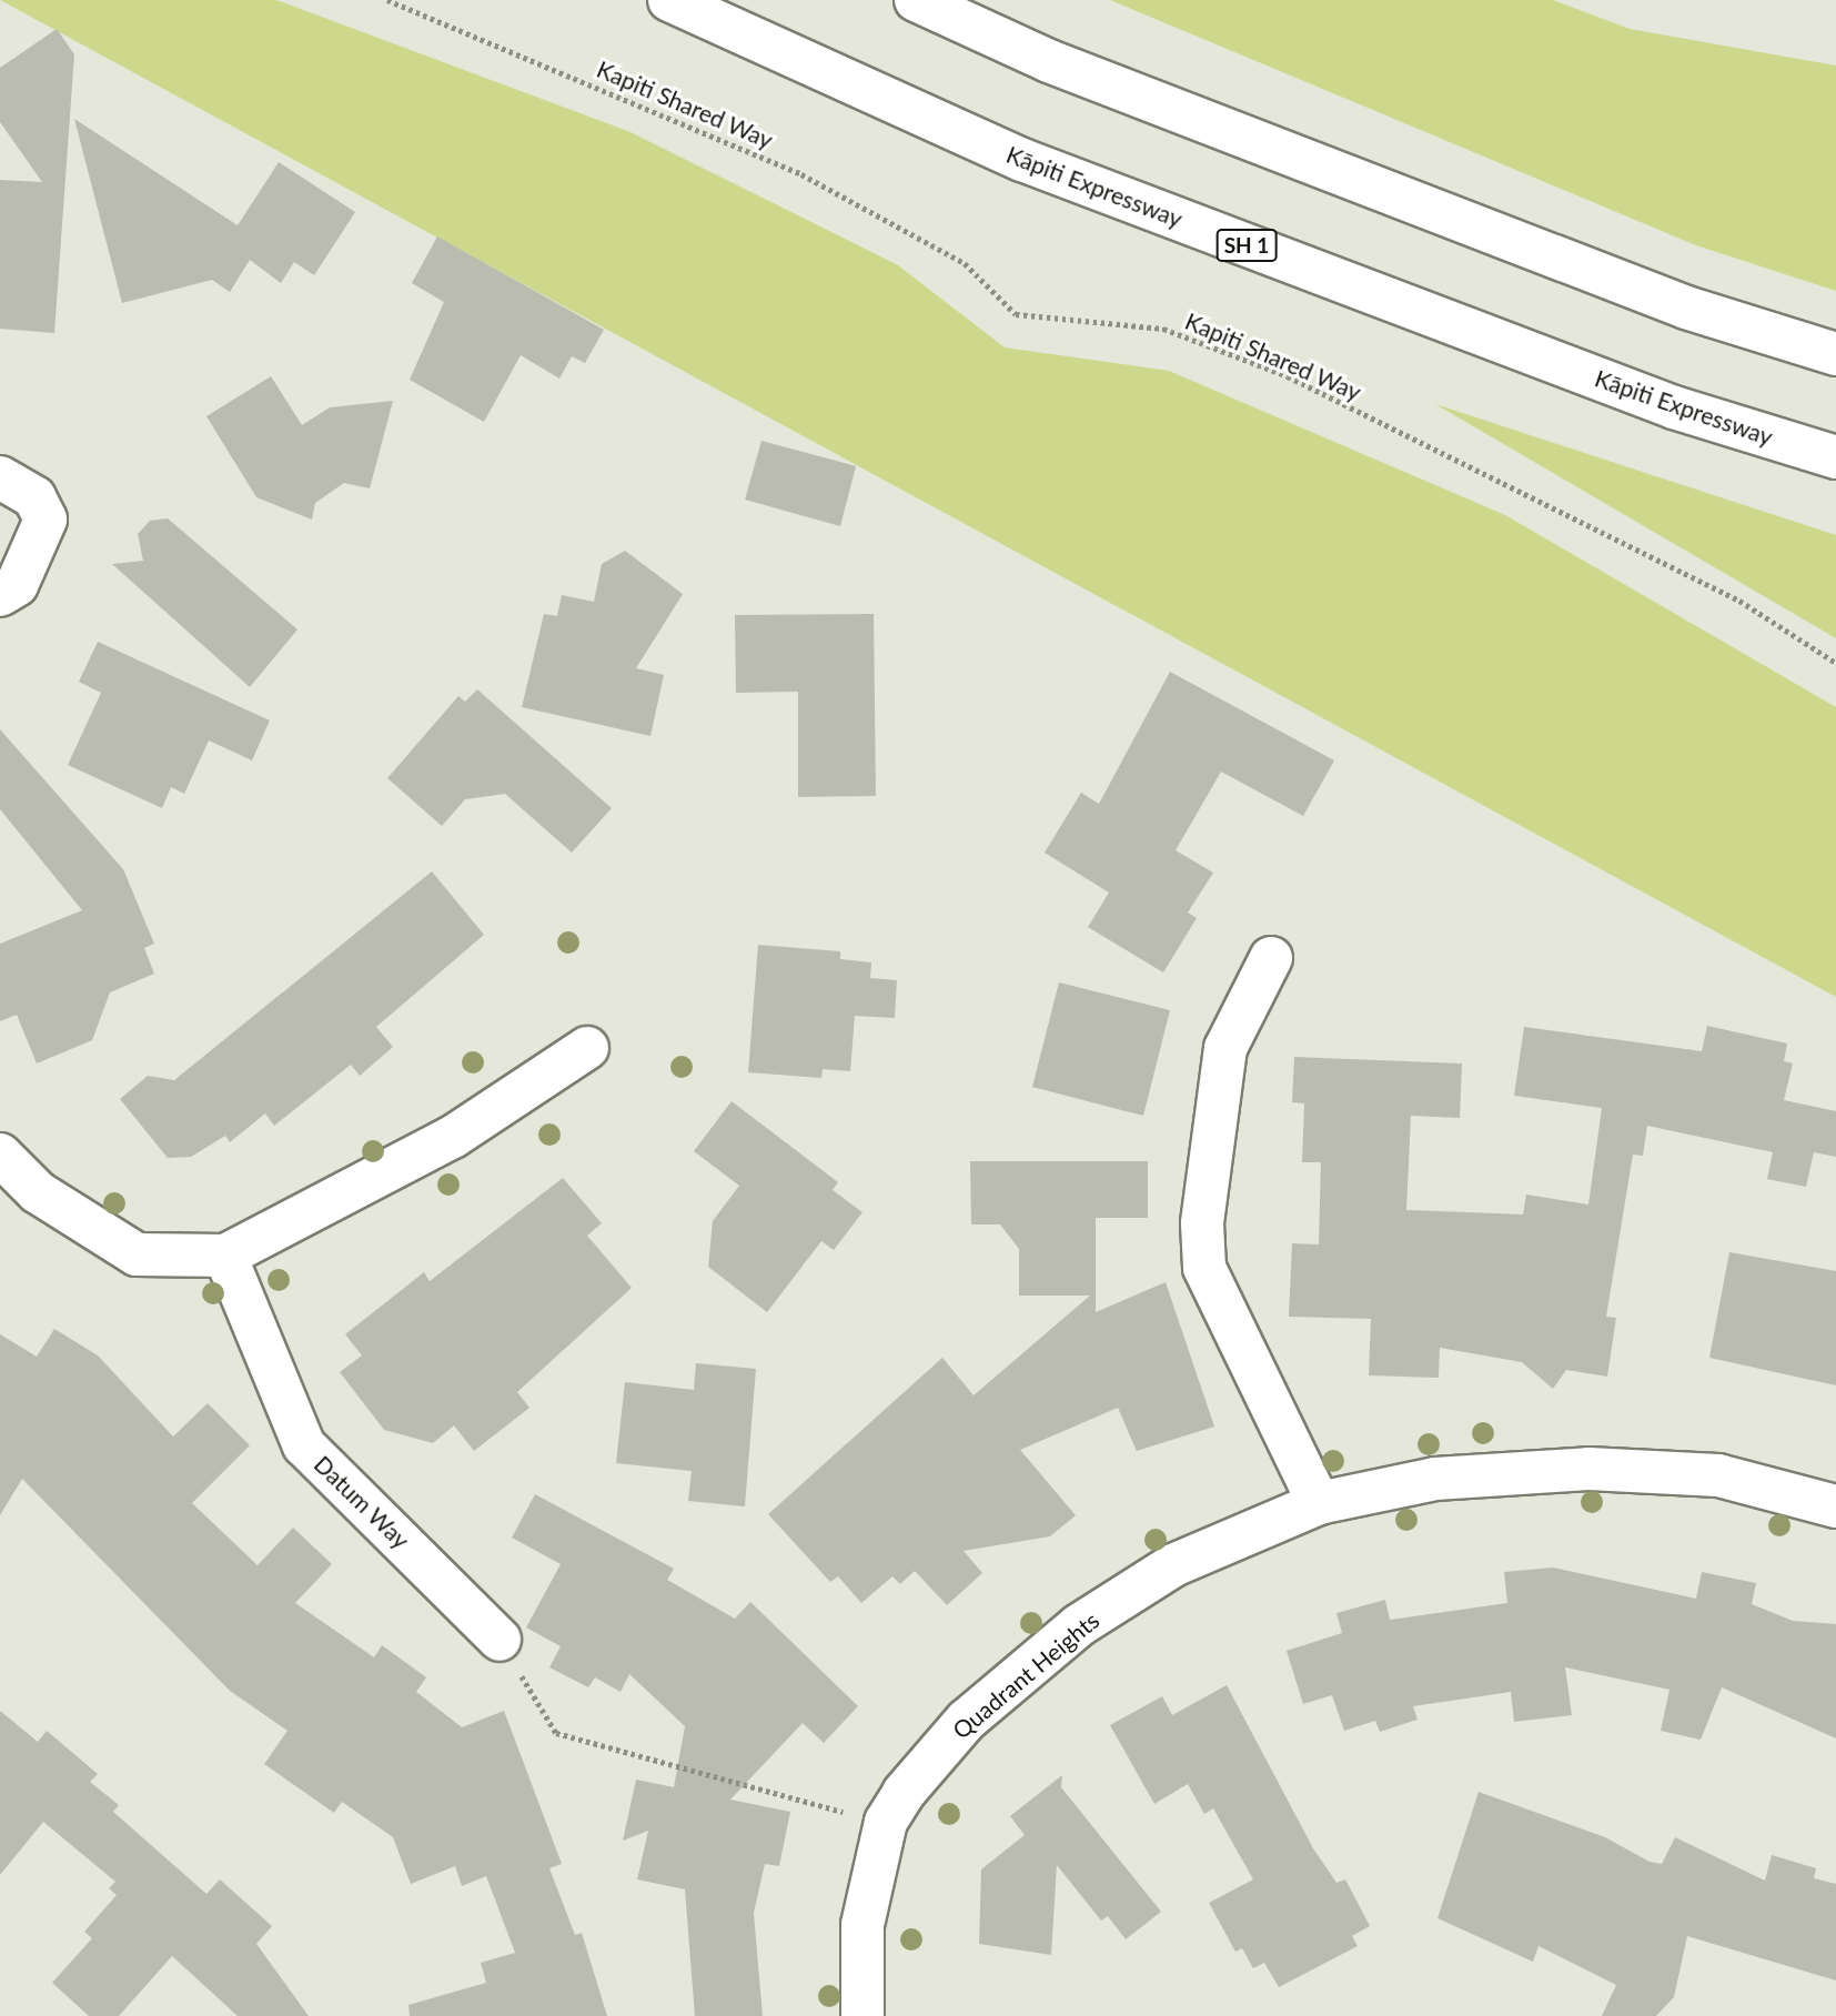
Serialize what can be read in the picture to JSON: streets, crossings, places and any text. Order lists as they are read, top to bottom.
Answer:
{
  "streets": {
    "main road": [
      "Kāpiti Expressway",
      "SH 1",
      "Datum Way",
      "Quadrant Heights"
    ],
    "path": ["Kapiti Shared Way"]
  }
}
